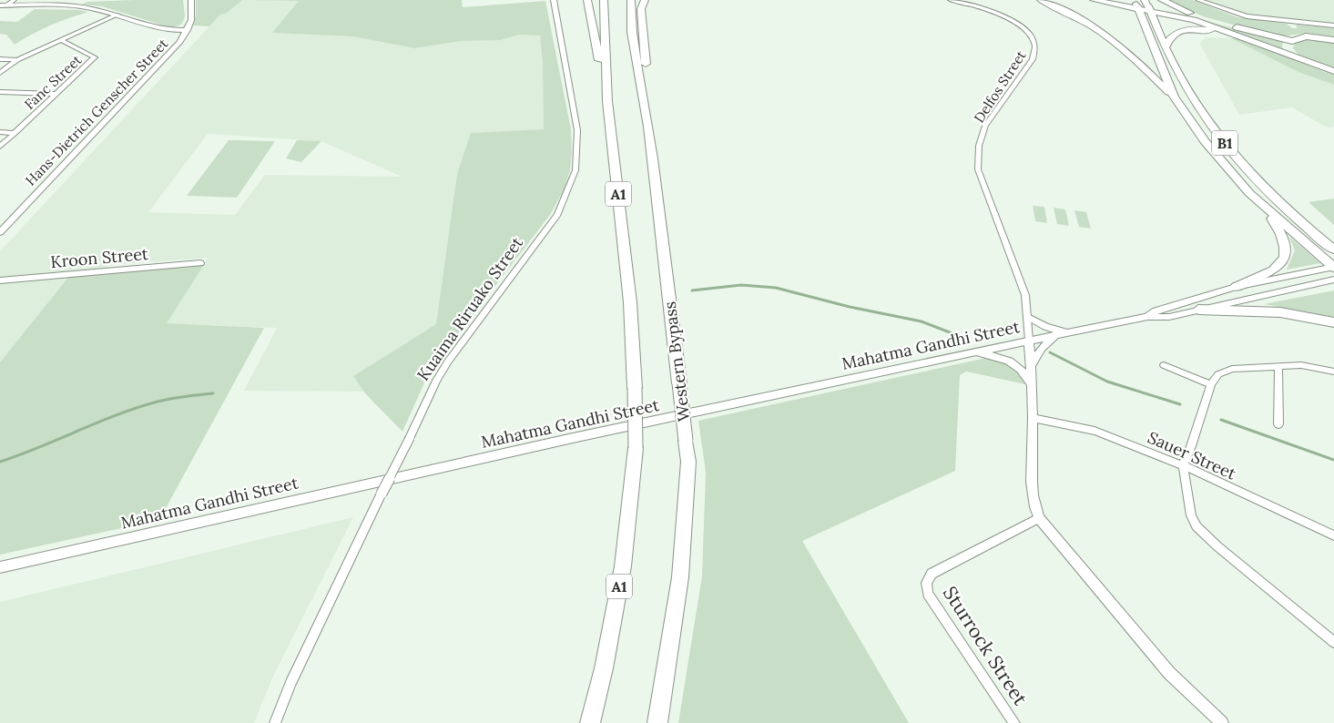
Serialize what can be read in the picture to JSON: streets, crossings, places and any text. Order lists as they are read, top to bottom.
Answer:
{
  "streets": {
    "highway": ["A1", "Western Bypass"],
    "main road": ["B1"],
    "street": [
      "Fanc Street",
      "Delfos Street",
      "Hans-Dietrich Genscher Street",
      "Kroon Street",
      "Kuaima Riruako Street",
      "Mahatma Gandhi Street",
      "Sauer Street",
      "Sturrock Street"
    ]
  },
  "crossings": [
    ["Delfos Street", "Mahatma Gandhi Street"],
    ["B1", "Mahatma Gandhi Street"]
  ]
}
